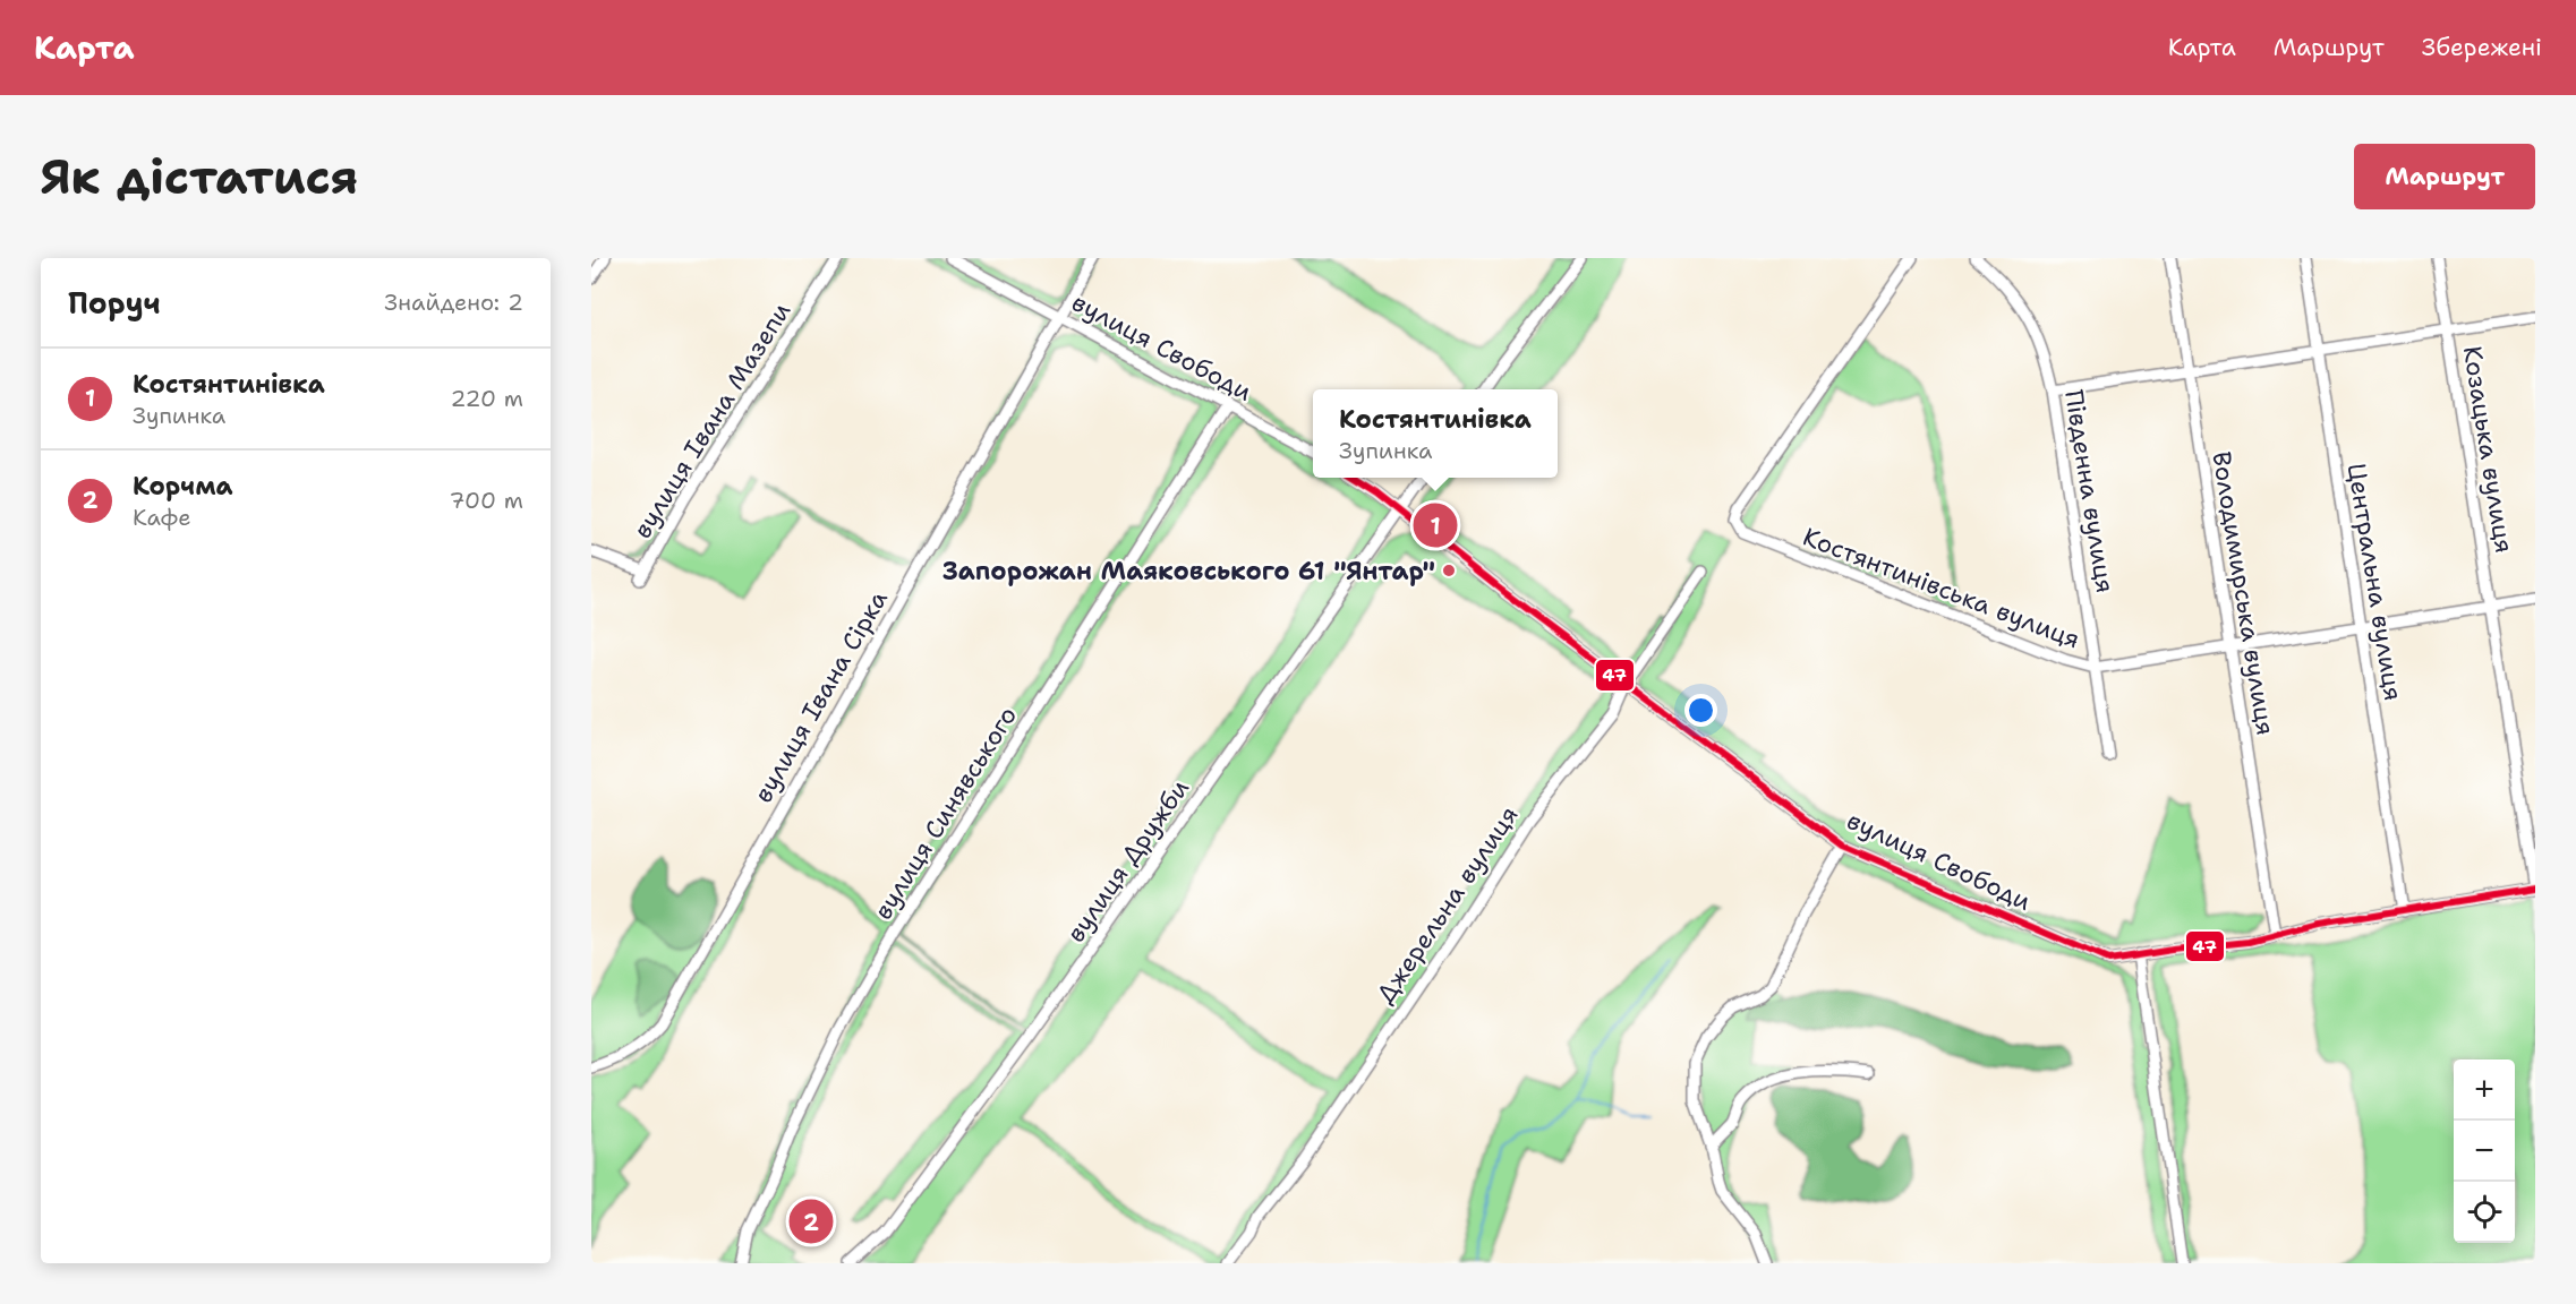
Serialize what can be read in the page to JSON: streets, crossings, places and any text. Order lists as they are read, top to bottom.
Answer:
{
  "streets": {
    "street": [
      "вулиця Свободи",
      "вулиця Івана Мазепи",
      "Козацька вулиця",
      "Південна вулиця",
      "Центральна вулиця",
      "Костянтинівська вулиця",
      "Володимирська вулиця",
      "вулиця Івана Сірка",
      "вулиця Синявського",
      "вулиця Дружби",
      "Джерельна вулиця"
    ]
  },
  "crossings": [
    ["вулиця Свободи", "Козацька вулиця"],
    ["вулиця Свободи", "Центральна вулиця"],
    ["вулиця Свободи", "Володимирська вулиця"],
    ["вулиця Свободи", "вулиця Івана Сірка"],
    ["вулиця Свободи", "вулиця Синявського"],
    ["вулиця Свободи", "вулиця Дружби"],
    ["вулиця Свободи", "Джерельна вулиця"],
    ["Козацька вулиця", "Костянтинівська вулиця"],
    ["Південна вулиця", "Костянтинівська вулиця"],
    ["Центральна вулиця", "Костянтинівська вулиця"],
    ["Костянтинівська вулиця", "Володимирська вулиця"]
  ],
  "places": ["Запорожан Маяковського 61 \"Янтар\""],
  "lines": ["transit line 47"],
  "page": {
    "header": "Карта",
    "nav": ["Карта", "Маршрут", "Збережені"],
    "buttons": "Маршрут",
    "title": "Як дістатися",
    "heading": ["Поруч", "Знайдено: 2"],
    "list": [
      {
        "mark": "1",
        "name": "Костянтинівка",
        "note": "Зупинка",
        "value": "220 m"
      },
      {
        "mark": "2",
        "name": "Корчма",
        "note": "Кафе",
        "value": "700 m"
      }
    ],
    "popup": ["Костянтинівка", "Зупинка"],
    "pins": ["1", "2"],
    "map_buttons": ["+", "−"]
  }
}
